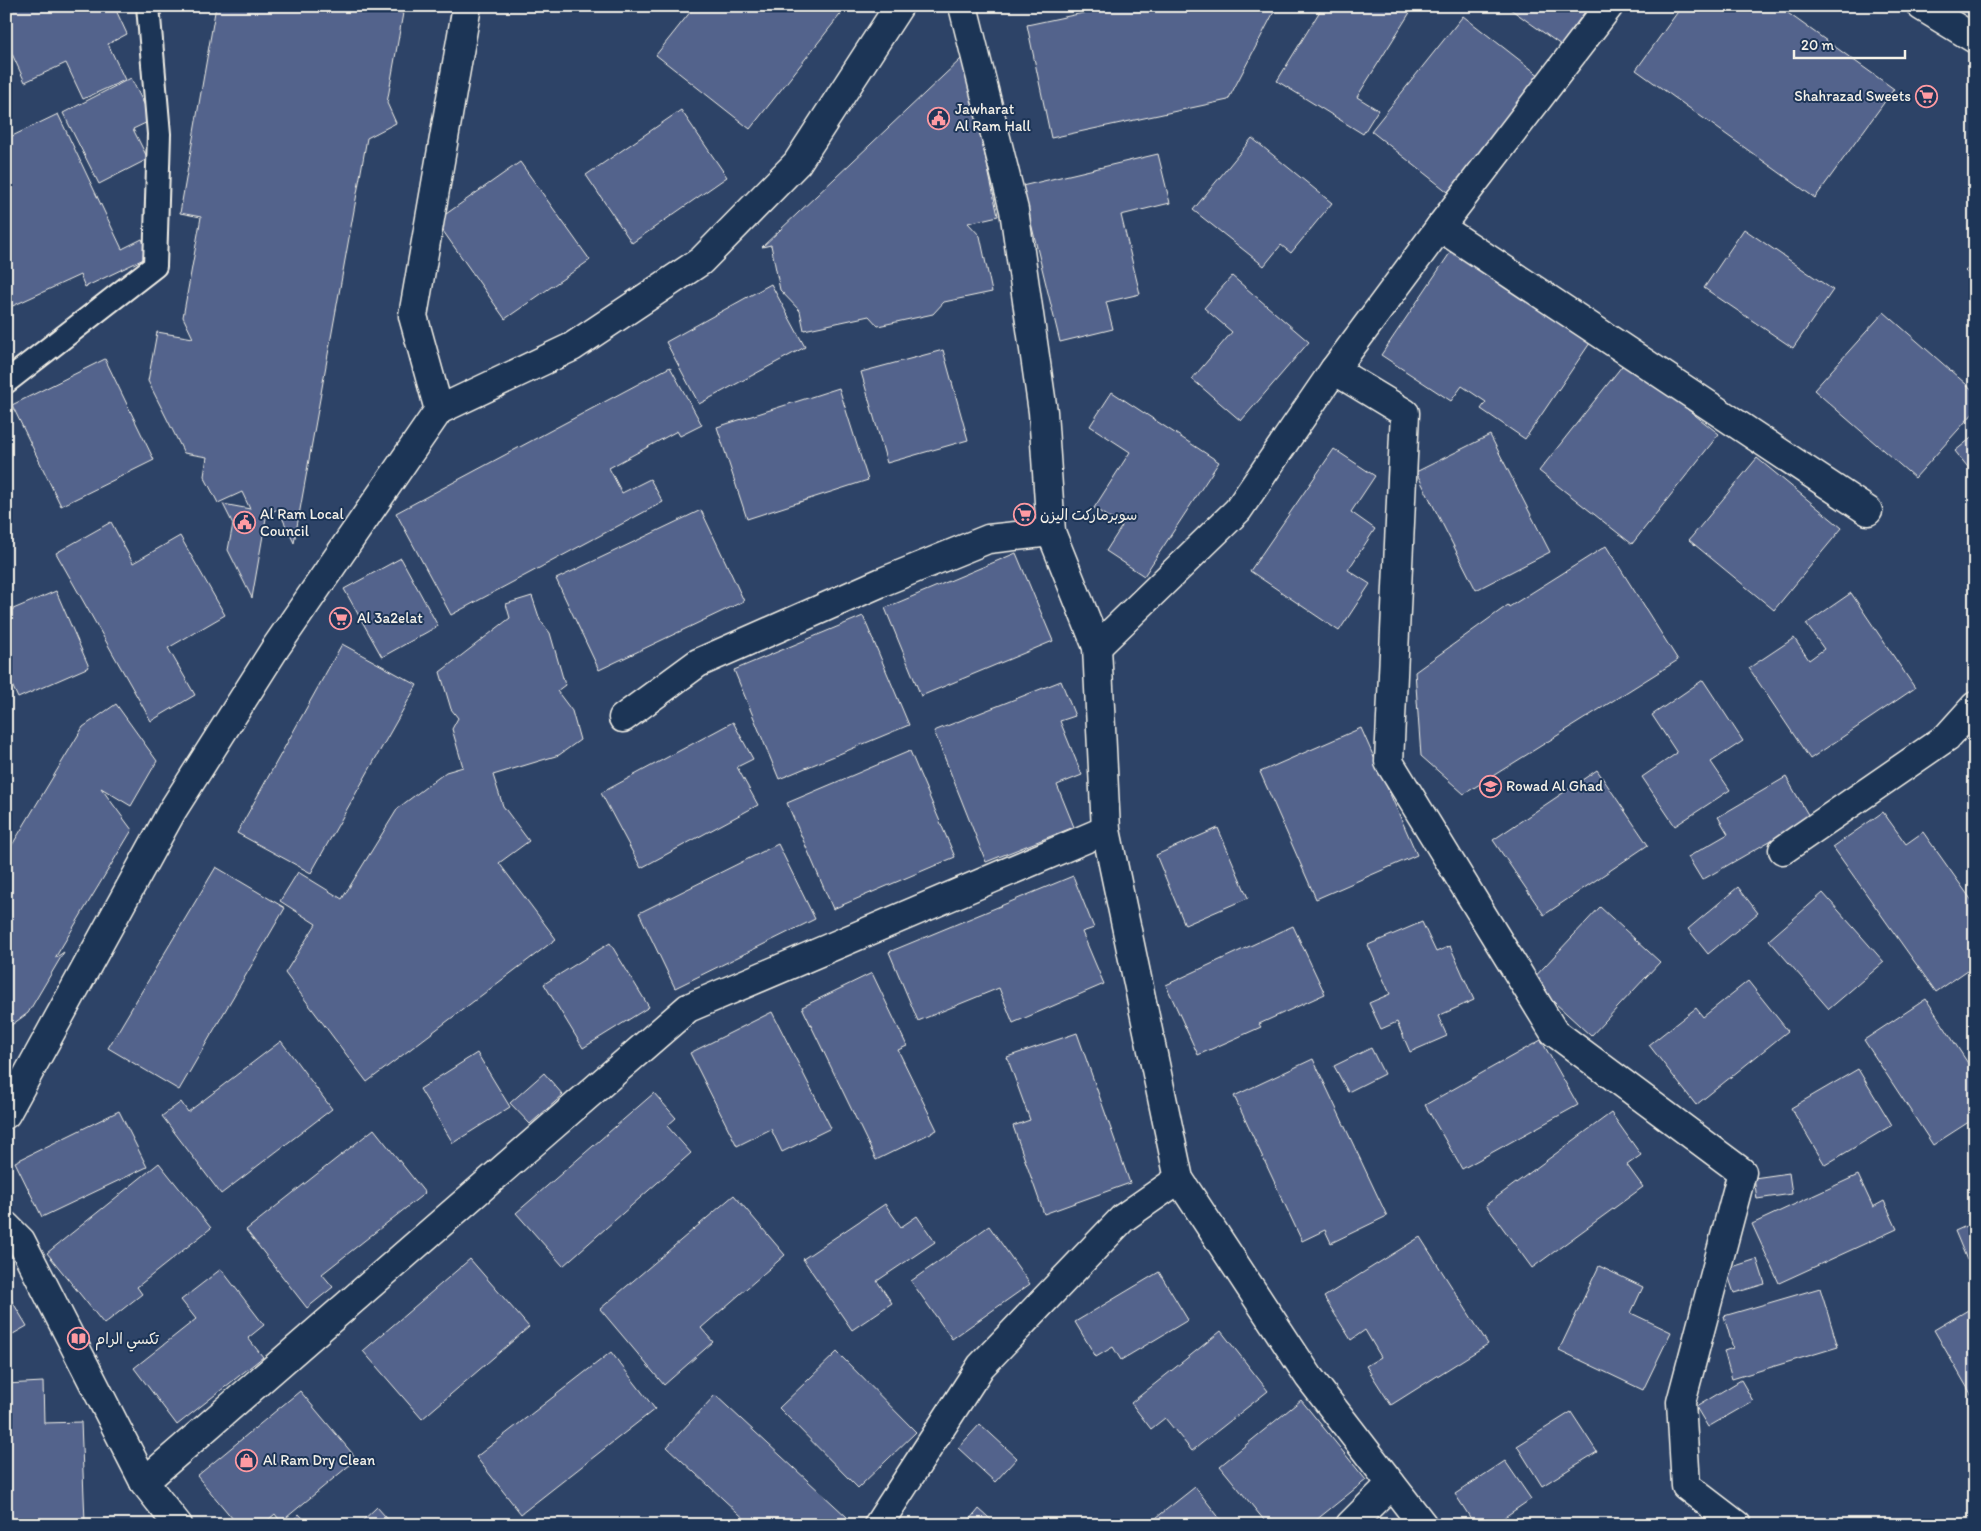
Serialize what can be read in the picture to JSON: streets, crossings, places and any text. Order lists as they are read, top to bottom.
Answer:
{
  "places": {
    "supermarket": ["Shahrazad Sweets", "سوبرماركت اليزن", "Al 3a2elat"],
    "public building": ["Jawharat Al Ram Hall", "Al Ram Local Council"],
    "school or university": ["Rowad Al Ghad"],
    "library": ["تكسي الرام"],
    "shop": ["Al Ram Dry Clean"]
  },
  "scale_bar": "20 m"
}
